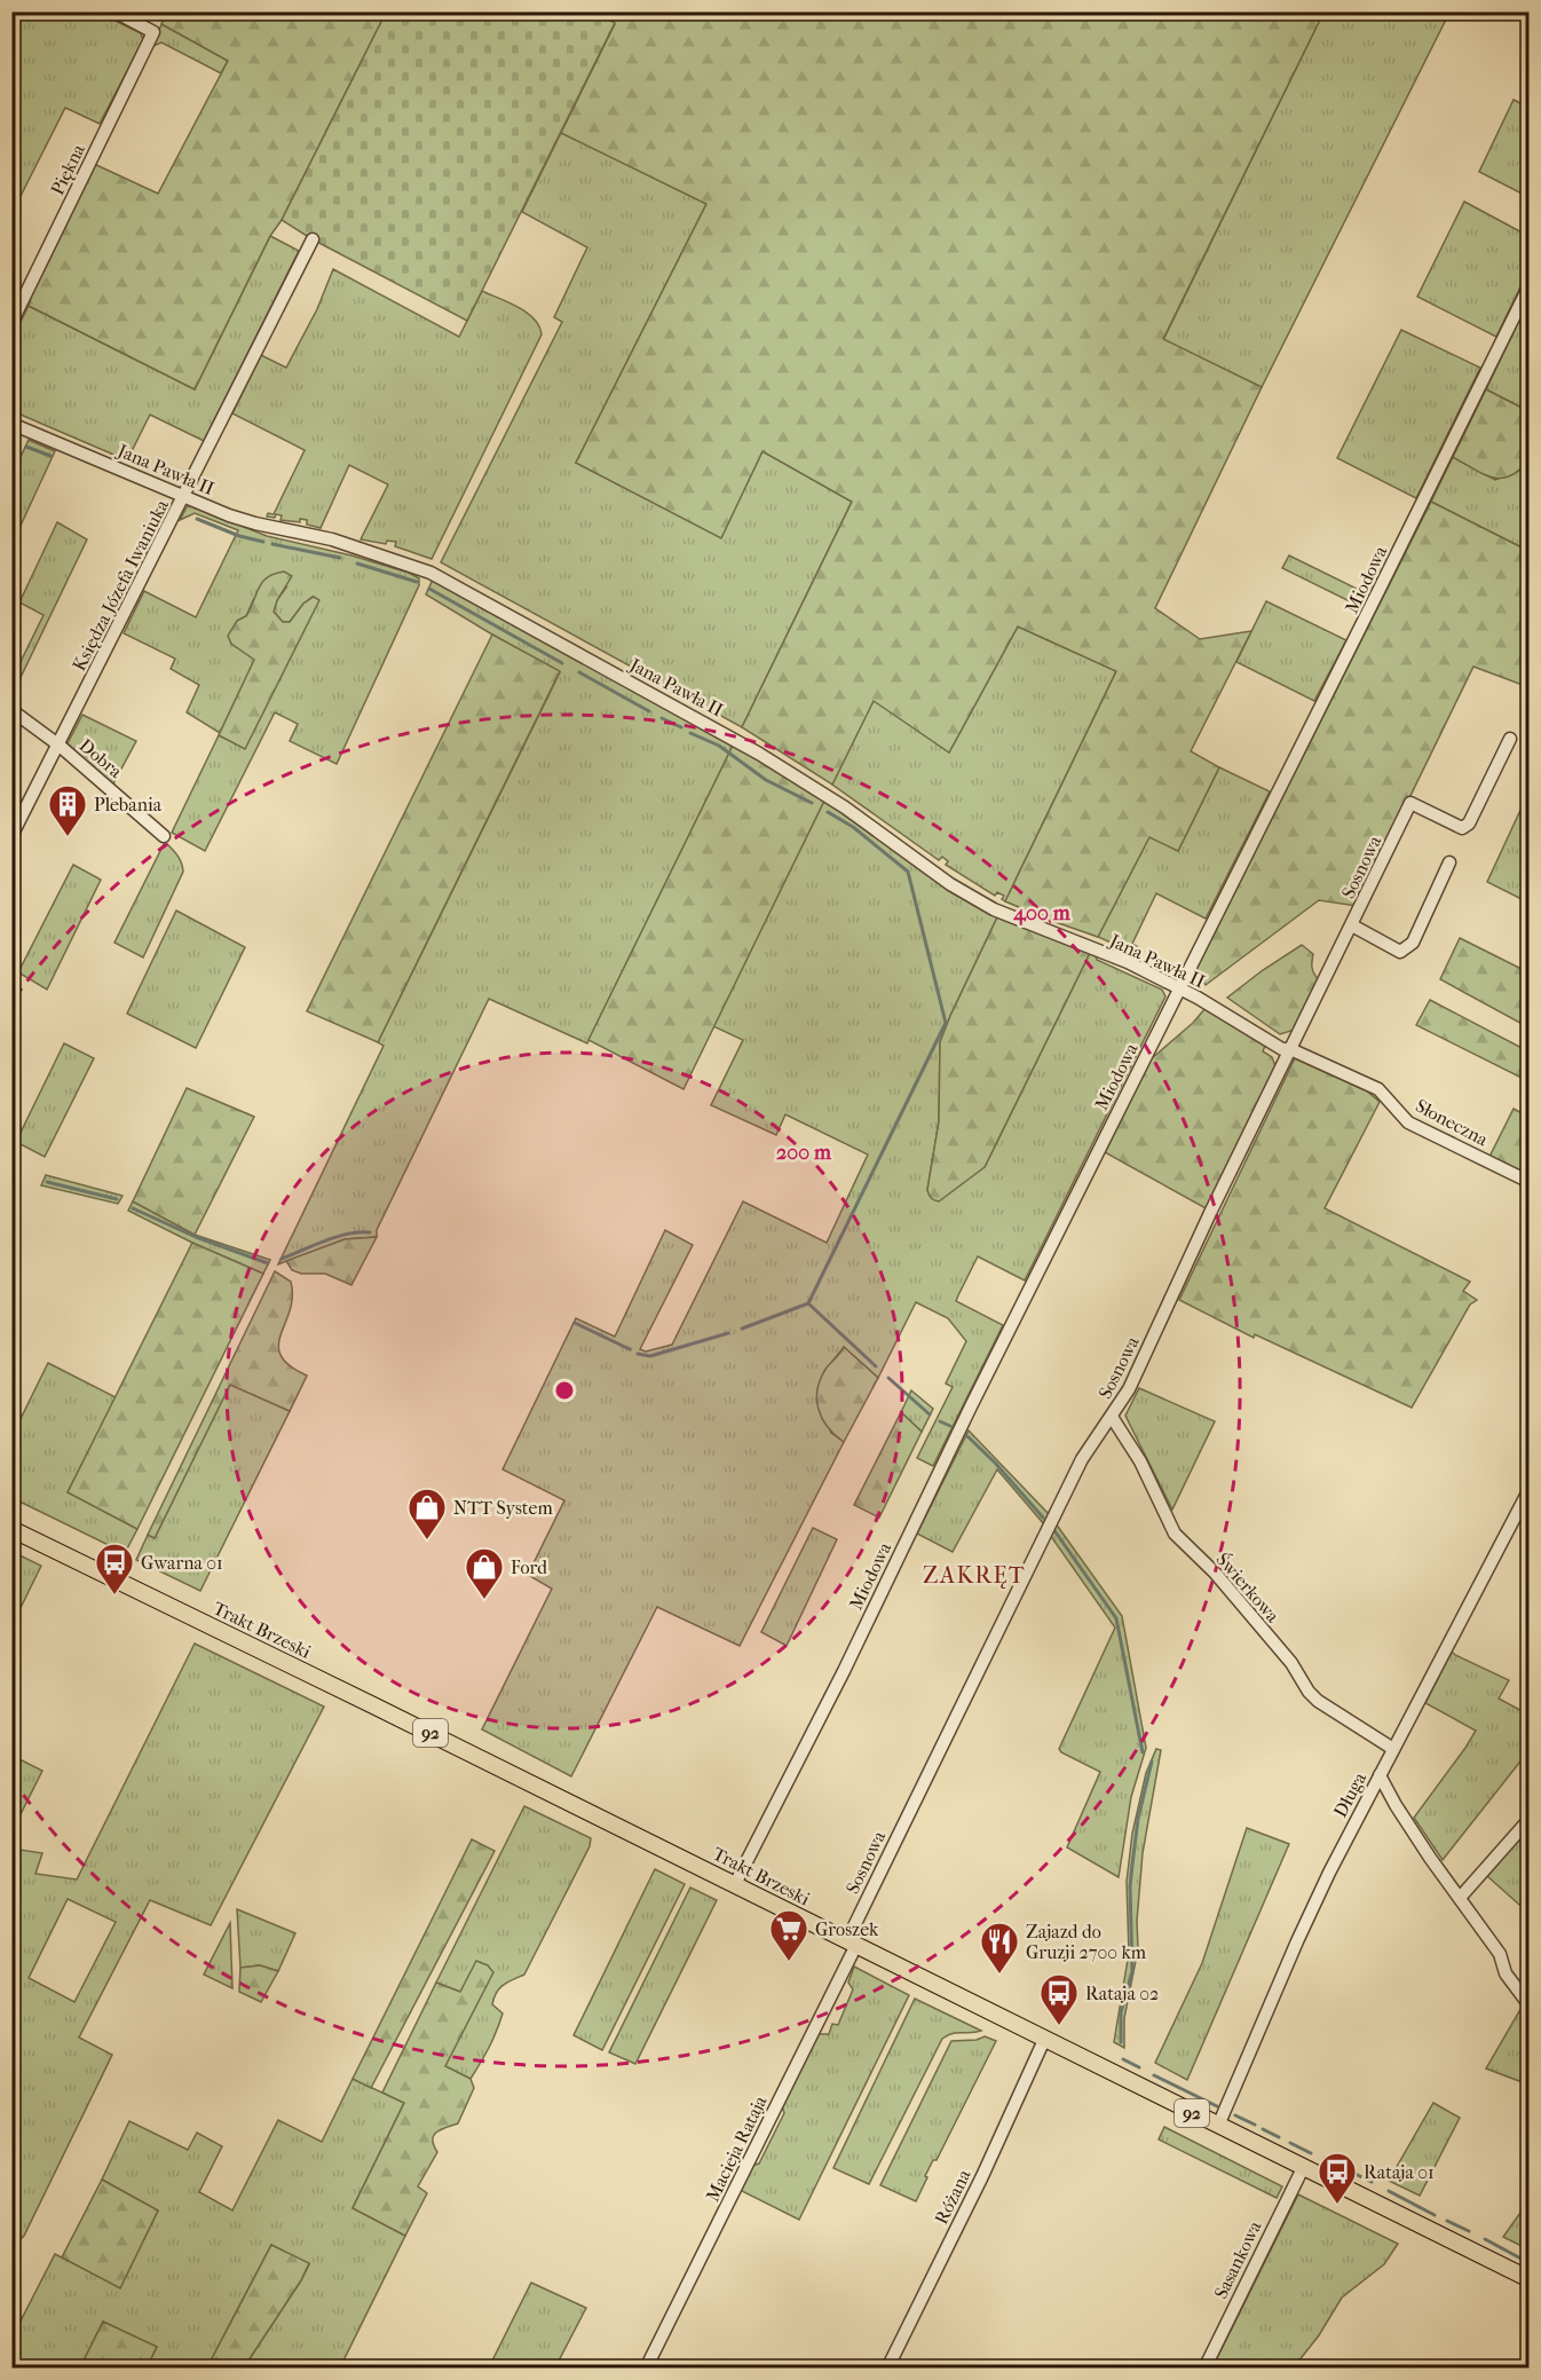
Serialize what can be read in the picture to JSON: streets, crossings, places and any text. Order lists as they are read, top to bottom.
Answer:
{
  "streets": {
    "main road": ["Trakt Brzeski", "92"],
    "street": [
      "Piękna",
      "Jana Pawła II",
      "Miodowa",
      "Księdza Józefa Iwaniuka",
      "Dobra",
      "Sosnowa",
      "Słoneczna",
      "Świerkowa",
      "Długa",
      "Macieja Rataja",
      "Różana",
      "Sasankowa"
    ]
  },
  "crossings": [
    ["Jana Pawła II", "Miodowa"],
    ["Jana Pawła II", "Księdza Józefa Iwaniuka"],
    ["Jana Pawła II", "Sosnowa"],
    ["Jana Pawła II", "Słoneczna"],
    ["Miodowa", "Trakt Brzeski"],
    ["Księdza Józefa Iwaniuka", "Dobra"],
    ["Sosnowa", "Słoneczna"],
    ["Sosnowa", "Świerkowa"],
    ["Sosnowa", "Trakt Brzeski"],
    ["Sosnowa", "Macieja Rataja"],
    ["Świerkowa", "Długa"],
    ["Trakt Brzeski", "Długa"],
    ["Trakt Brzeski", "Macieja Rataja"],
    ["Trakt Brzeski", "Różana"],
    ["Trakt Brzeski", "Sasankowa"]
  ],
  "districts": ["ZAKRĘT"],
  "places": {
    "building": ["Plebania"],
    "shop": ["NTT System", "Ford"],
    "bus stop": ["Gwarna 01", "Rataja 02", "Rataja 01"],
    "supermarket": ["Groszek"],
    "restaurant": ["Zajazd do Gruzji 2700 km"]
  },
  "rings": ["400 m", "200 m"]
}
